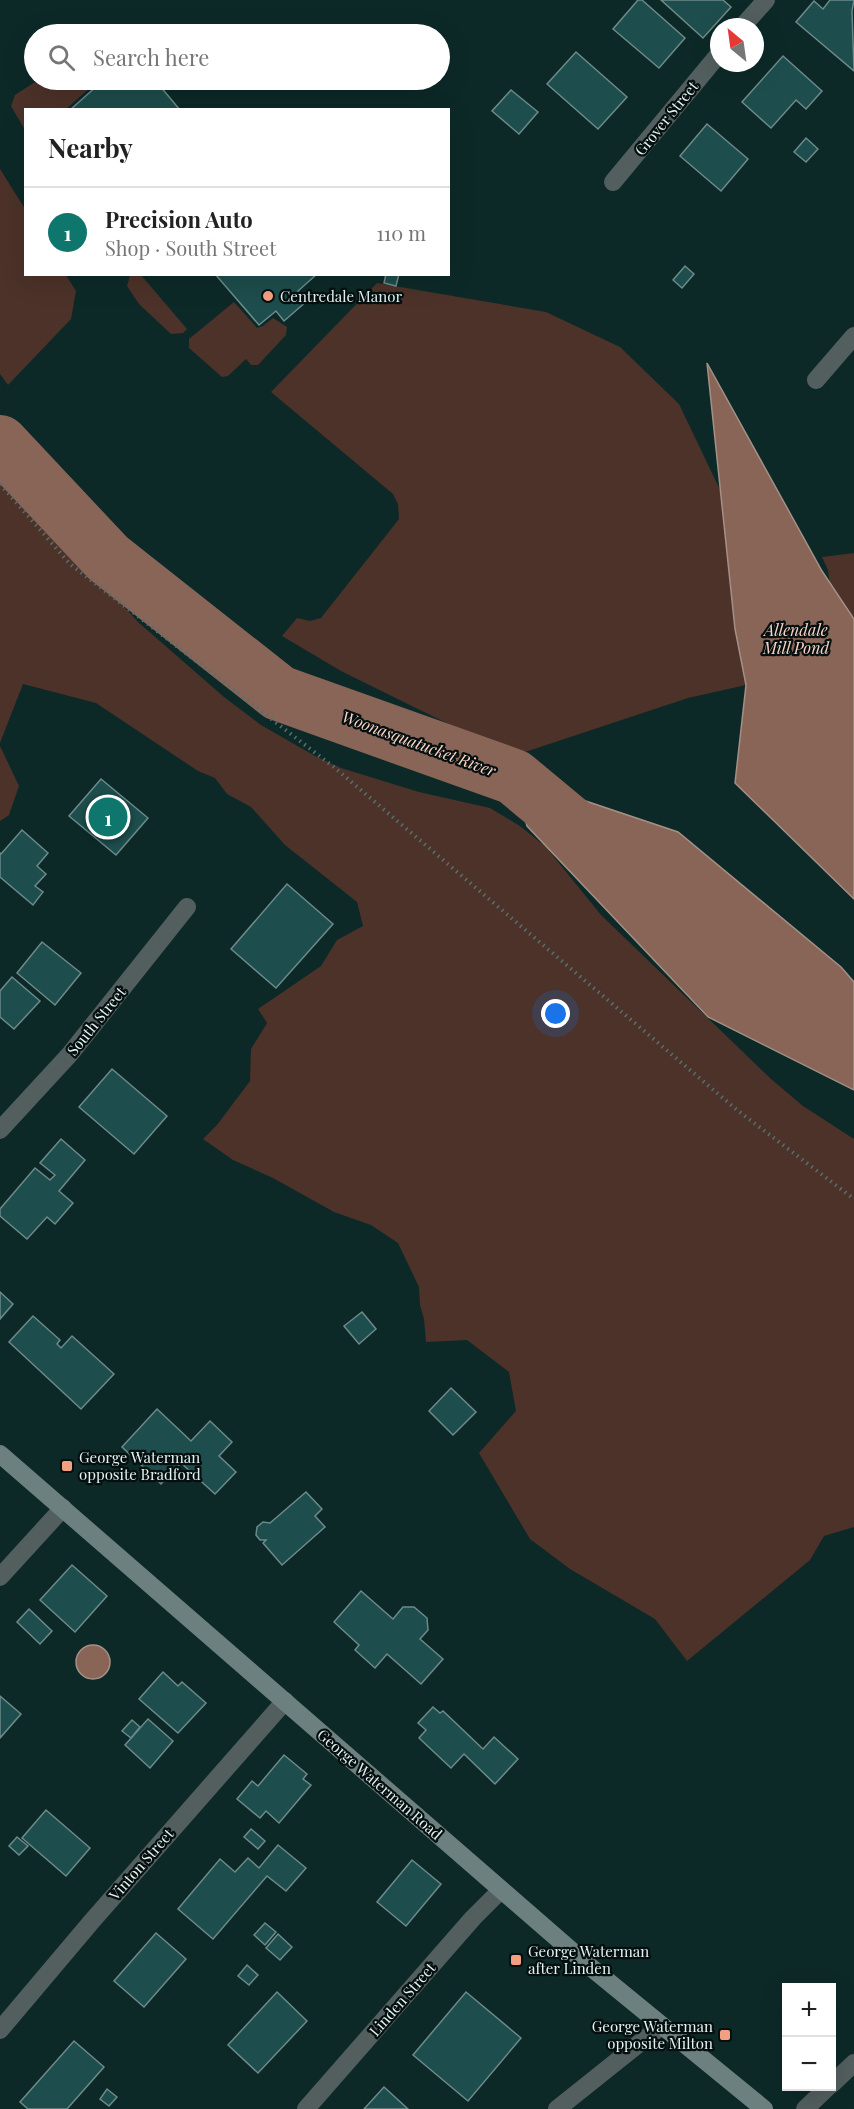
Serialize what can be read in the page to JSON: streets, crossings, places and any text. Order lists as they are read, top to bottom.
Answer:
{
  "streets": {
    "main road": ["George Waterman Road"],
    "street": [
      "Grover Street",
      "South Street",
      "Vinton Street",
      "Linden Street"
    ]
  },
  "crossings": [
    ["George Waterman Road", "Vinton Street"],
    ["George Waterman Road", "Linden Street"]
  ],
  "water": ["Allendale Mill Pond", "Woonasquatucket River"],
  "places": {
    "other": ["Centredale Manor"],
    "transit": ["George Waterman opposite Bradford", "George Waterman after Linden", "George Waterman opposite Milton"]
  },
  "north": "top left",
  "page": {
    "search": "Search here",
    "heading": "Nearby",
    "list": [
      {
        "mark": "1",
        "name": "Precision Auto",
        "note": "Shop · South Street",
        "value": "110 m"
      }
    ],
    "pins": "1",
    "map_buttons": ["+", "−"]
  }
}
